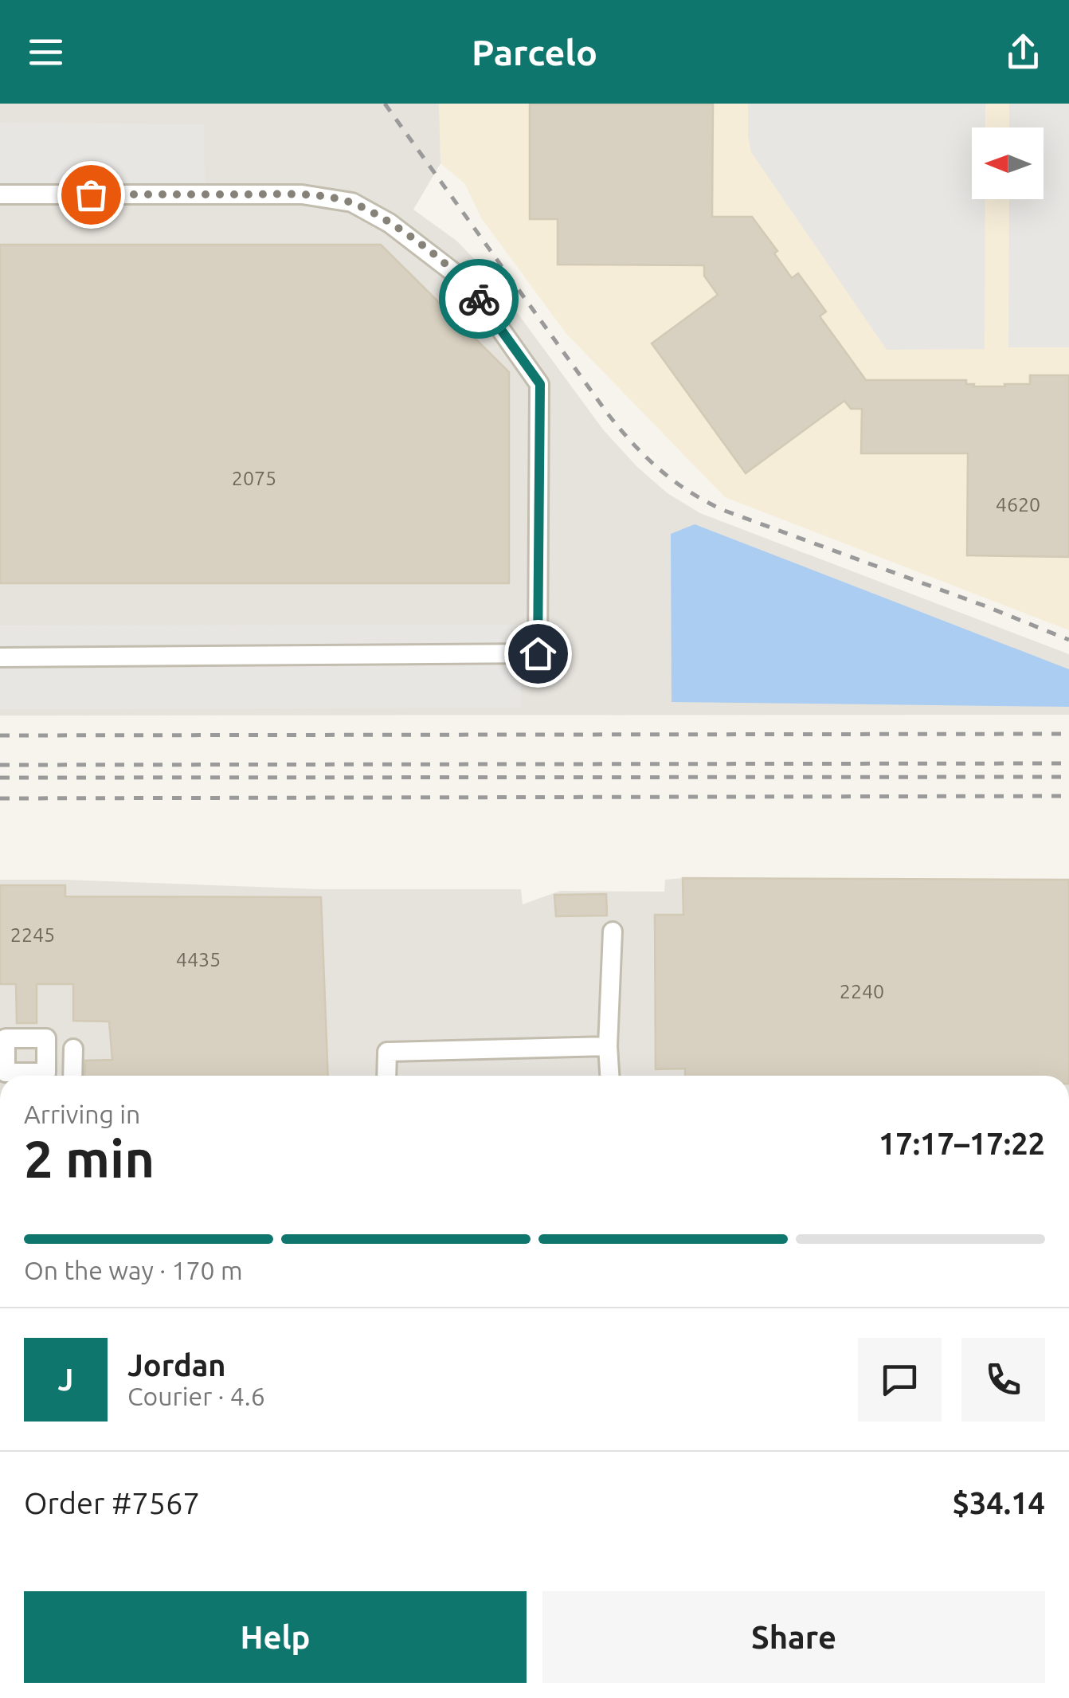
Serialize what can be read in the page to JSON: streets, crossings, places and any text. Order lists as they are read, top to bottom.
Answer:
{
  "house_numbers": [
    "2075",
    "4620",
    "2245",
    "4435",
    "2240"
  ],
  "north": "left",
  "page": {
    "header": "Parcelo",
    "heading": ["2 min", "Arriving in", "17:17–17:22"],
    "panel": [
      "Jordan",
      "Courier · 4.6",
      "Order #7567",
      "$34.14"
    ],
    "bar": "On the way · 170 m",
    "round": "J",
    "buttons": ["Help", "Share"]
  }
}
